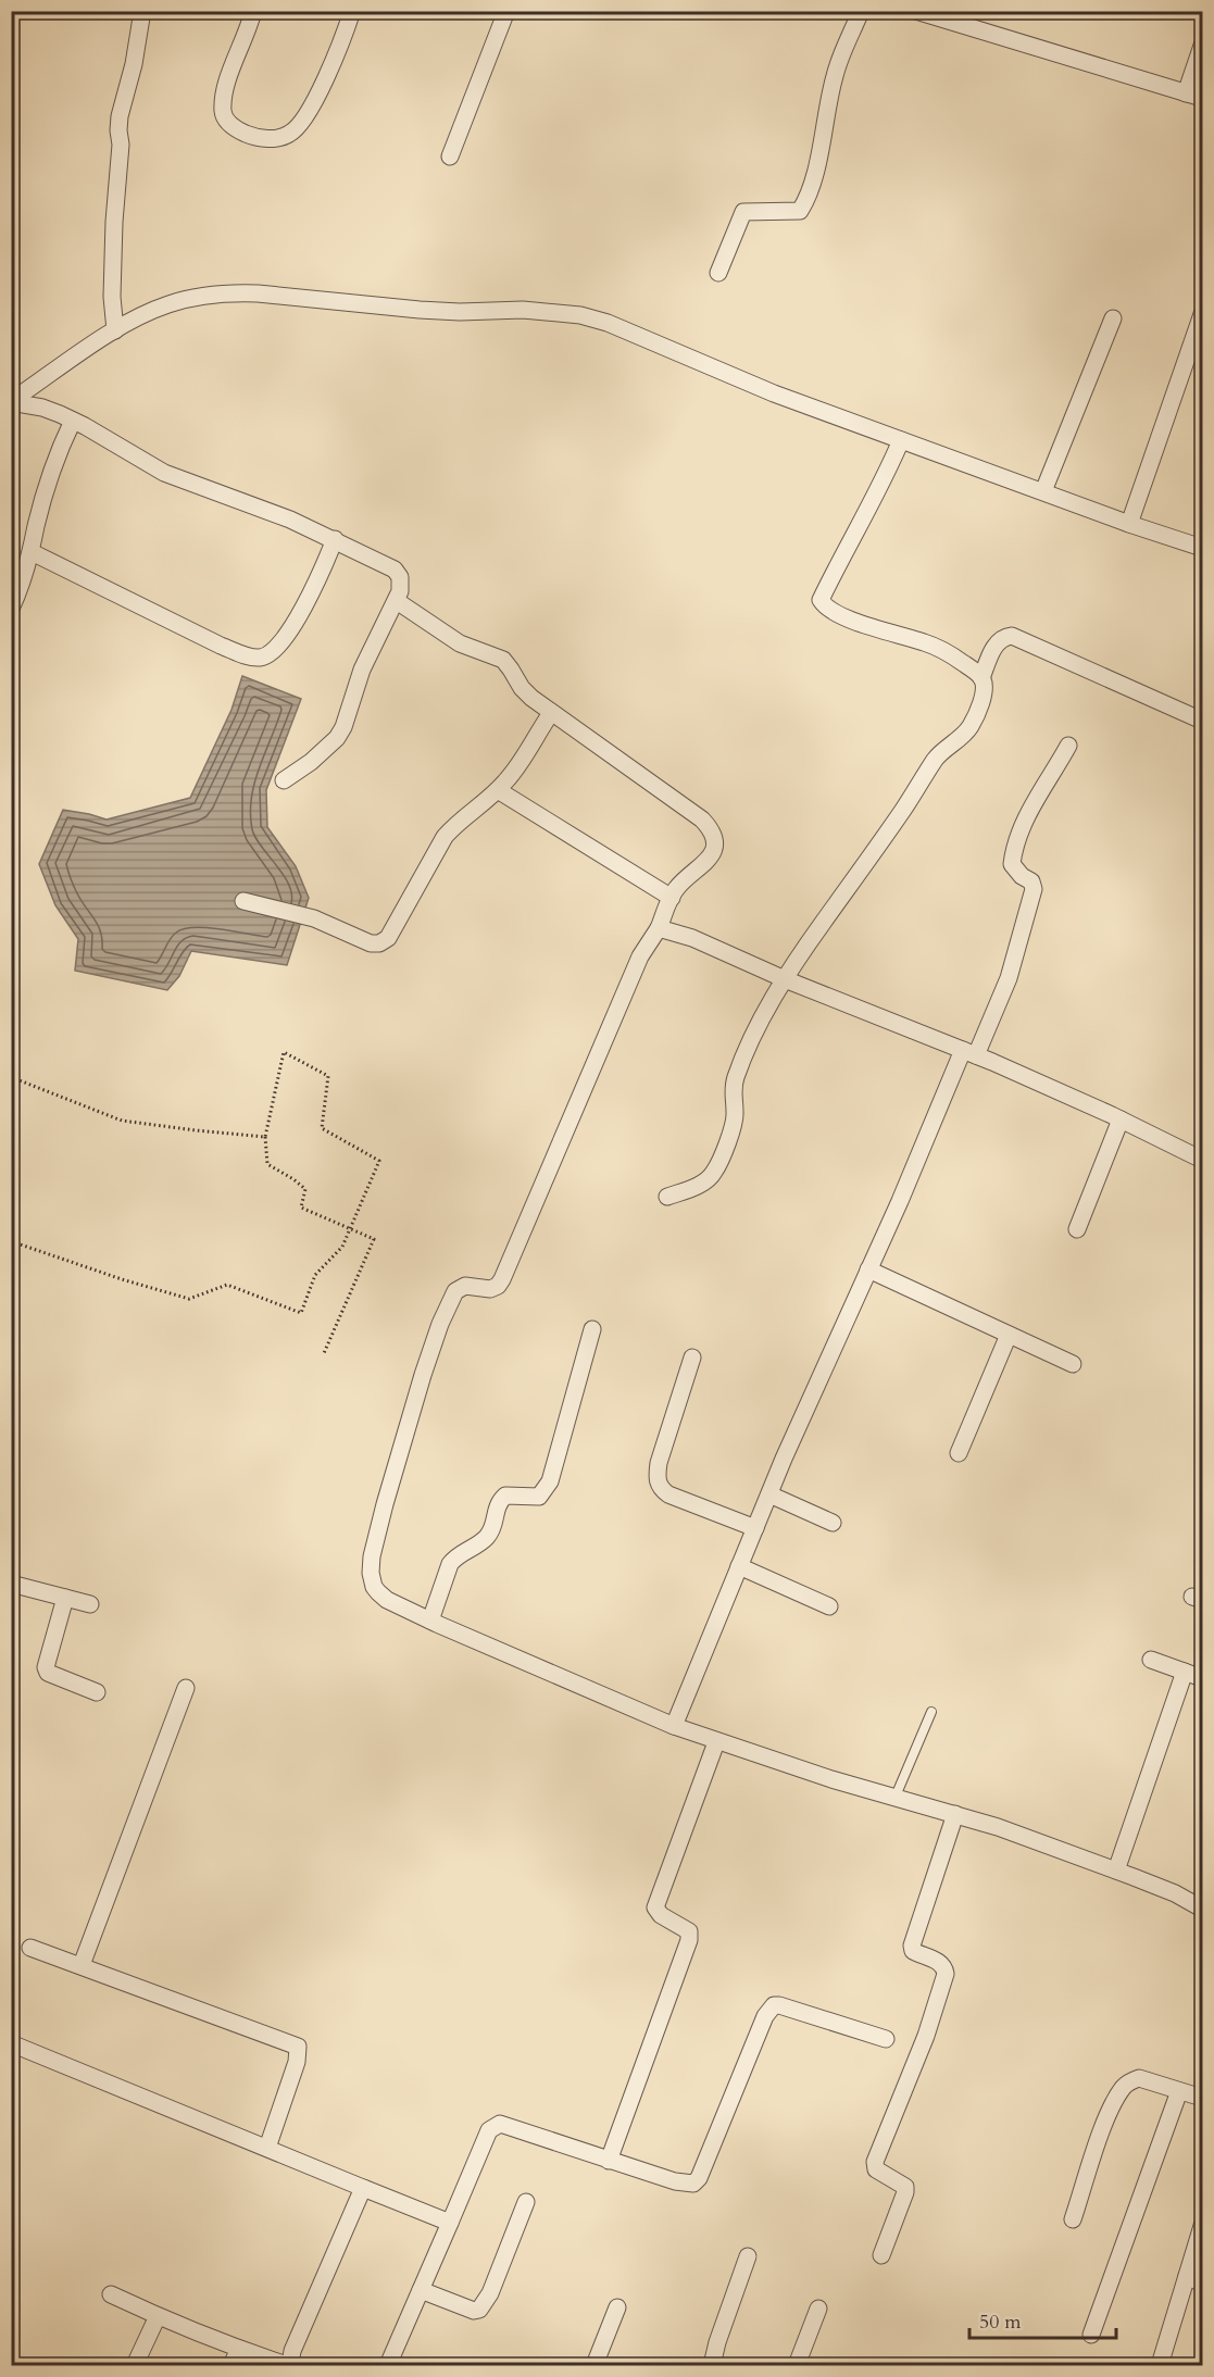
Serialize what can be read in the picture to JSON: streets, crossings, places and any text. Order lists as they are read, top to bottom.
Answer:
{
  "scale_bar": "50 m"
}
